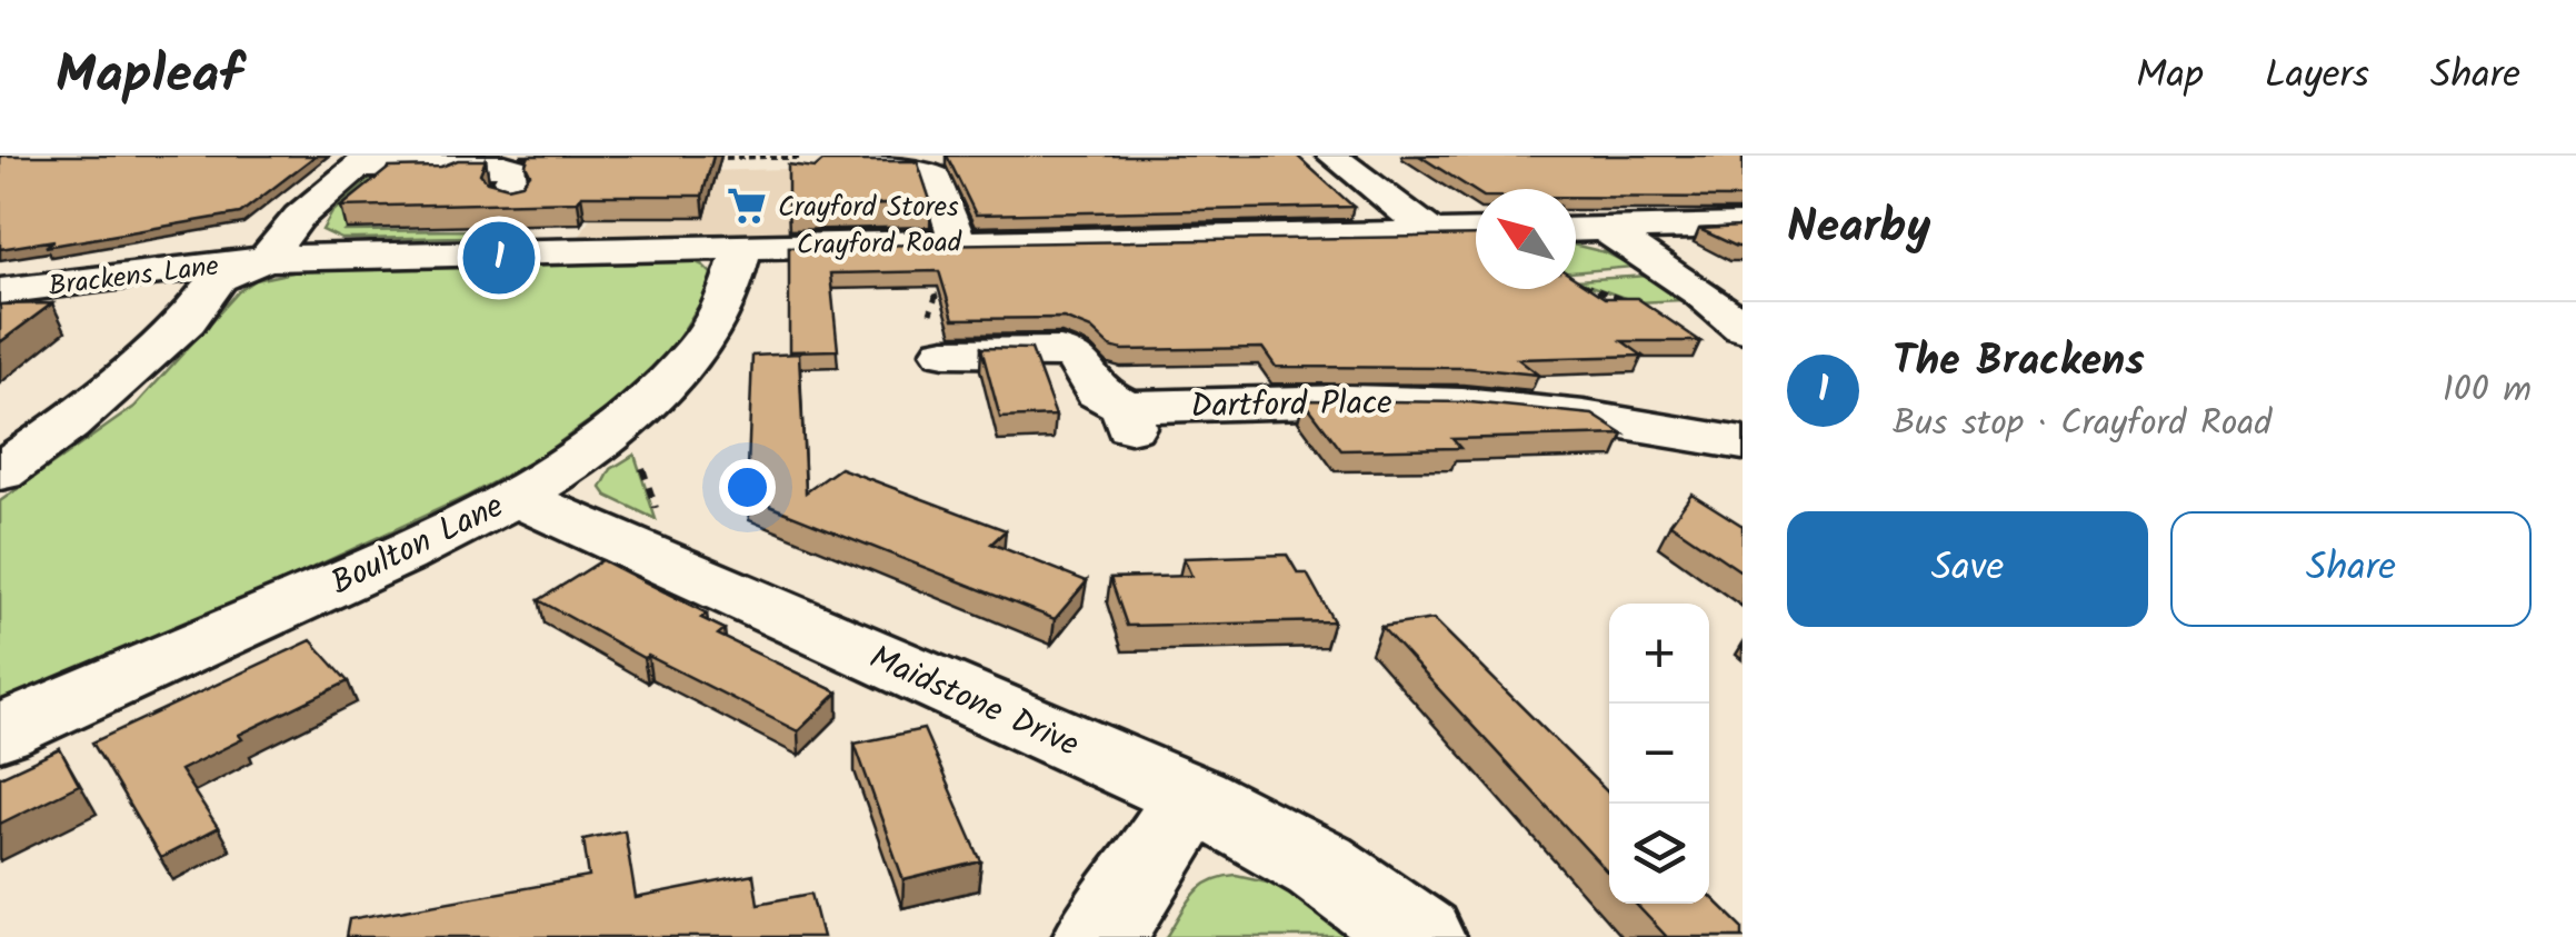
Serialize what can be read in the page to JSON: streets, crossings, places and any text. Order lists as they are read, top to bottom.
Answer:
{
  "streets": {
    "street": [
      "Crayford Road",
      "Brackens Lane",
      "Dartford Place",
      "Boulton Lane",
      "Maidstone Drive"
    ]
  },
  "crossings": [
    ["Crayford Road", "Brackens Lane"],
    ["Crayford Road", "Boulton Lane"],
    ["Boulton Lane", "Maidstone Drive"]
  ],
  "places": {
    "supermarket": ["Crayford Stores"]
  },
  "north": "top left",
  "page": {
    "header": "Mapleaf",
    "nav": ["Map", "Layers", "Share"],
    "heading": "Nearby",
    "pins": "1",
    "list": [
      {
        "mark": "1",
        "name": "The Brackens",
        "note": "Bus stop · Crayford Road",
        "value": "100 m"
      }
    ],
    "buttons": ["Save", "Share"],
    "map_buttons": ["+", "−"]
  }
}
